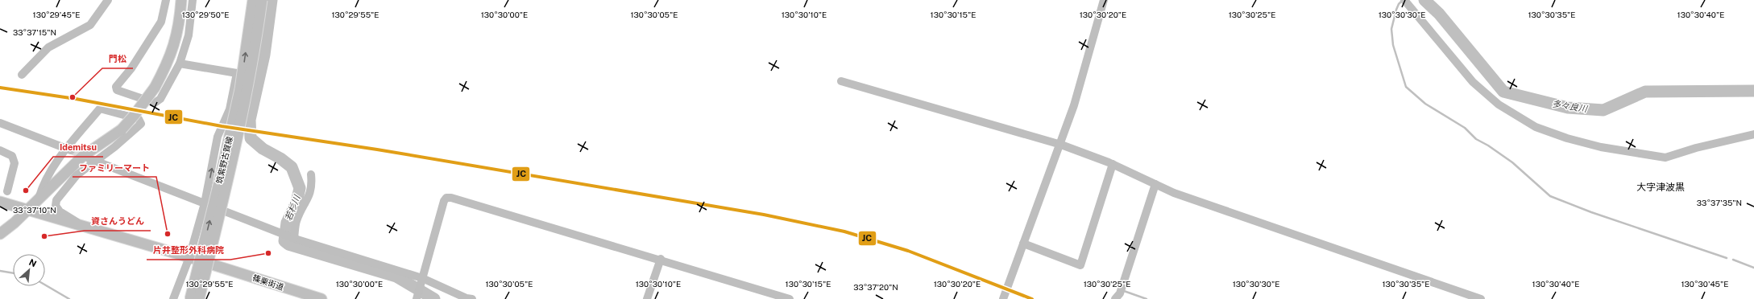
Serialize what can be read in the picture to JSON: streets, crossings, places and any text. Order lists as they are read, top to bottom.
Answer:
{
  "streets": {
    "main road": ["筑紫野古賀線", "篠栗街道"]
  },
  "districts": ["大字津波黒"],
  "water": ["多々良川", "若杉川"],
  "places": [
    "門松",
    "Idemitsu",
    "ファミリーマート",
    "資さんうどん",
    "片井整形外科病院"
  ],
  "lines": ["transit line JC"],
  "north": "top right",
  "coordinates": [
    "130°29'45\"E",
    "130°29'50\"E",
    "130°29'55\"E",
    "130°30'00\"E",
    "130°30'05\"E",
    "130°30'10\"E",
    "130°30'15\"E",
    "130°30'20\"E",
    "130°30'25\"E",
    "130°30'30\"E",
    "130°30'35\"E",
    "130°30'40\"E",
    "33°37'15\"N",
    "33°37'35\"N",
    "33°37'10\"N",
    "130°30'45\"E",
    "33°37'20\"N"
  ]
}
